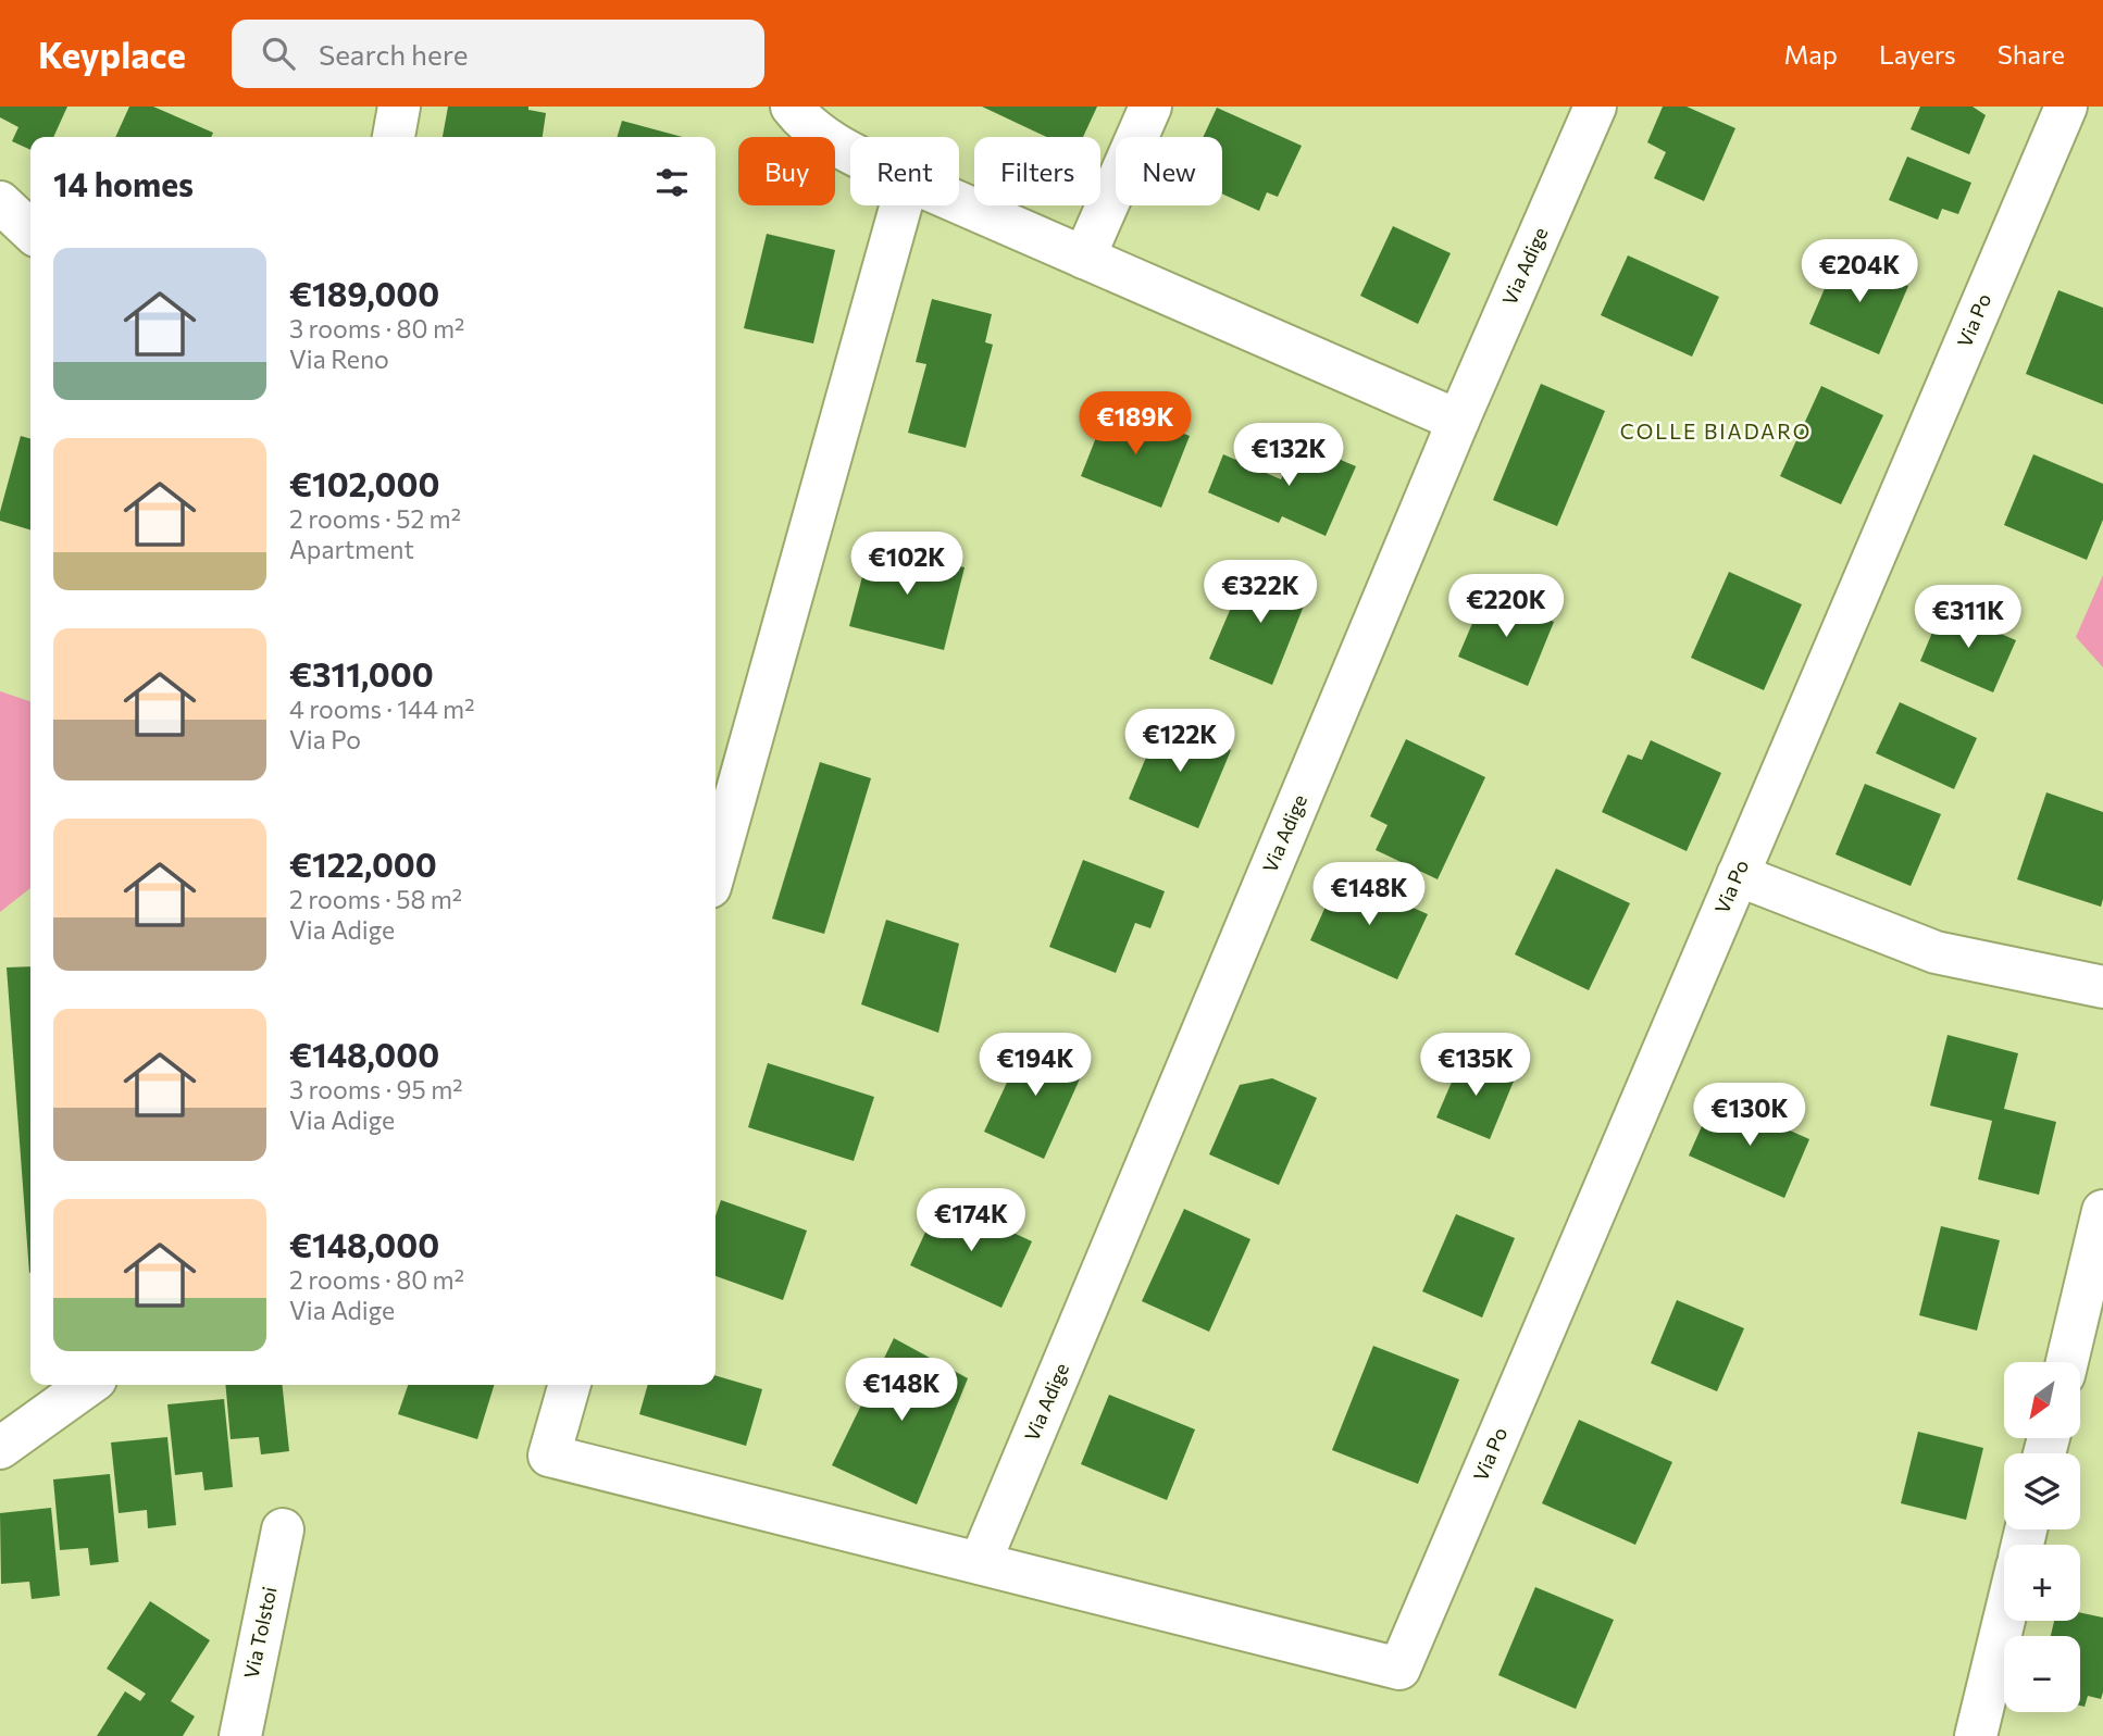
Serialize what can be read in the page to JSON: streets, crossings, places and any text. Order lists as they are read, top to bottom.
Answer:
{
  "streets": {
    "street": ["Via Adige", "Via Po", "Via Tolstoi"]
  },
  "crossings": [
    ["Via Adige", "Via Po"]
  ],
  "districts": ["COLLE BIADARO"],
  "north": "bottom left",
  "page": {
    "header": "Keyplace",
    "search": "Search here",
    "nav": ["Map", "Layers", "Share"],
    "chip": [
      "Buy",
      "Rent",
      "Filters",
      "New"
    ],
    "heading": "14 homes",
    "list": [
      {
        "name": "€189,000",
        "note": "3 rooms · 80 m² · Via Reno"
      },
      {
        "name": "€102,000",
        "note": "2 rooms · 52 m² · Apartment"
      },
      {
        "name": "€311,000",
        "note": "4 rooms · 144 m² · Via Po"
      },
      {
        "name": "€122,000",
        "note": "2 rooms · 58 m² · Via Adige"
      },
      {
        "name": "€148,000",
        "note": "3 rooms · 95 m² · Via Adige"
      },
      {
        "name": "€148,000",
        "note": "2 rooms · 80 m² · Via Adige"
      }
    ],
    "price": [
      "€204K",
      "€189K",
      "€132K",
      "€102K",
      "€322K",
      "€220K",
      "€311K",
      "€122K",
      "€148K",
      "€194K",
      "€135K",
      "€130K",
      "€174K",
      "€148K"
    ],
    "map_buttons": ["+", "−"]
  }
}
